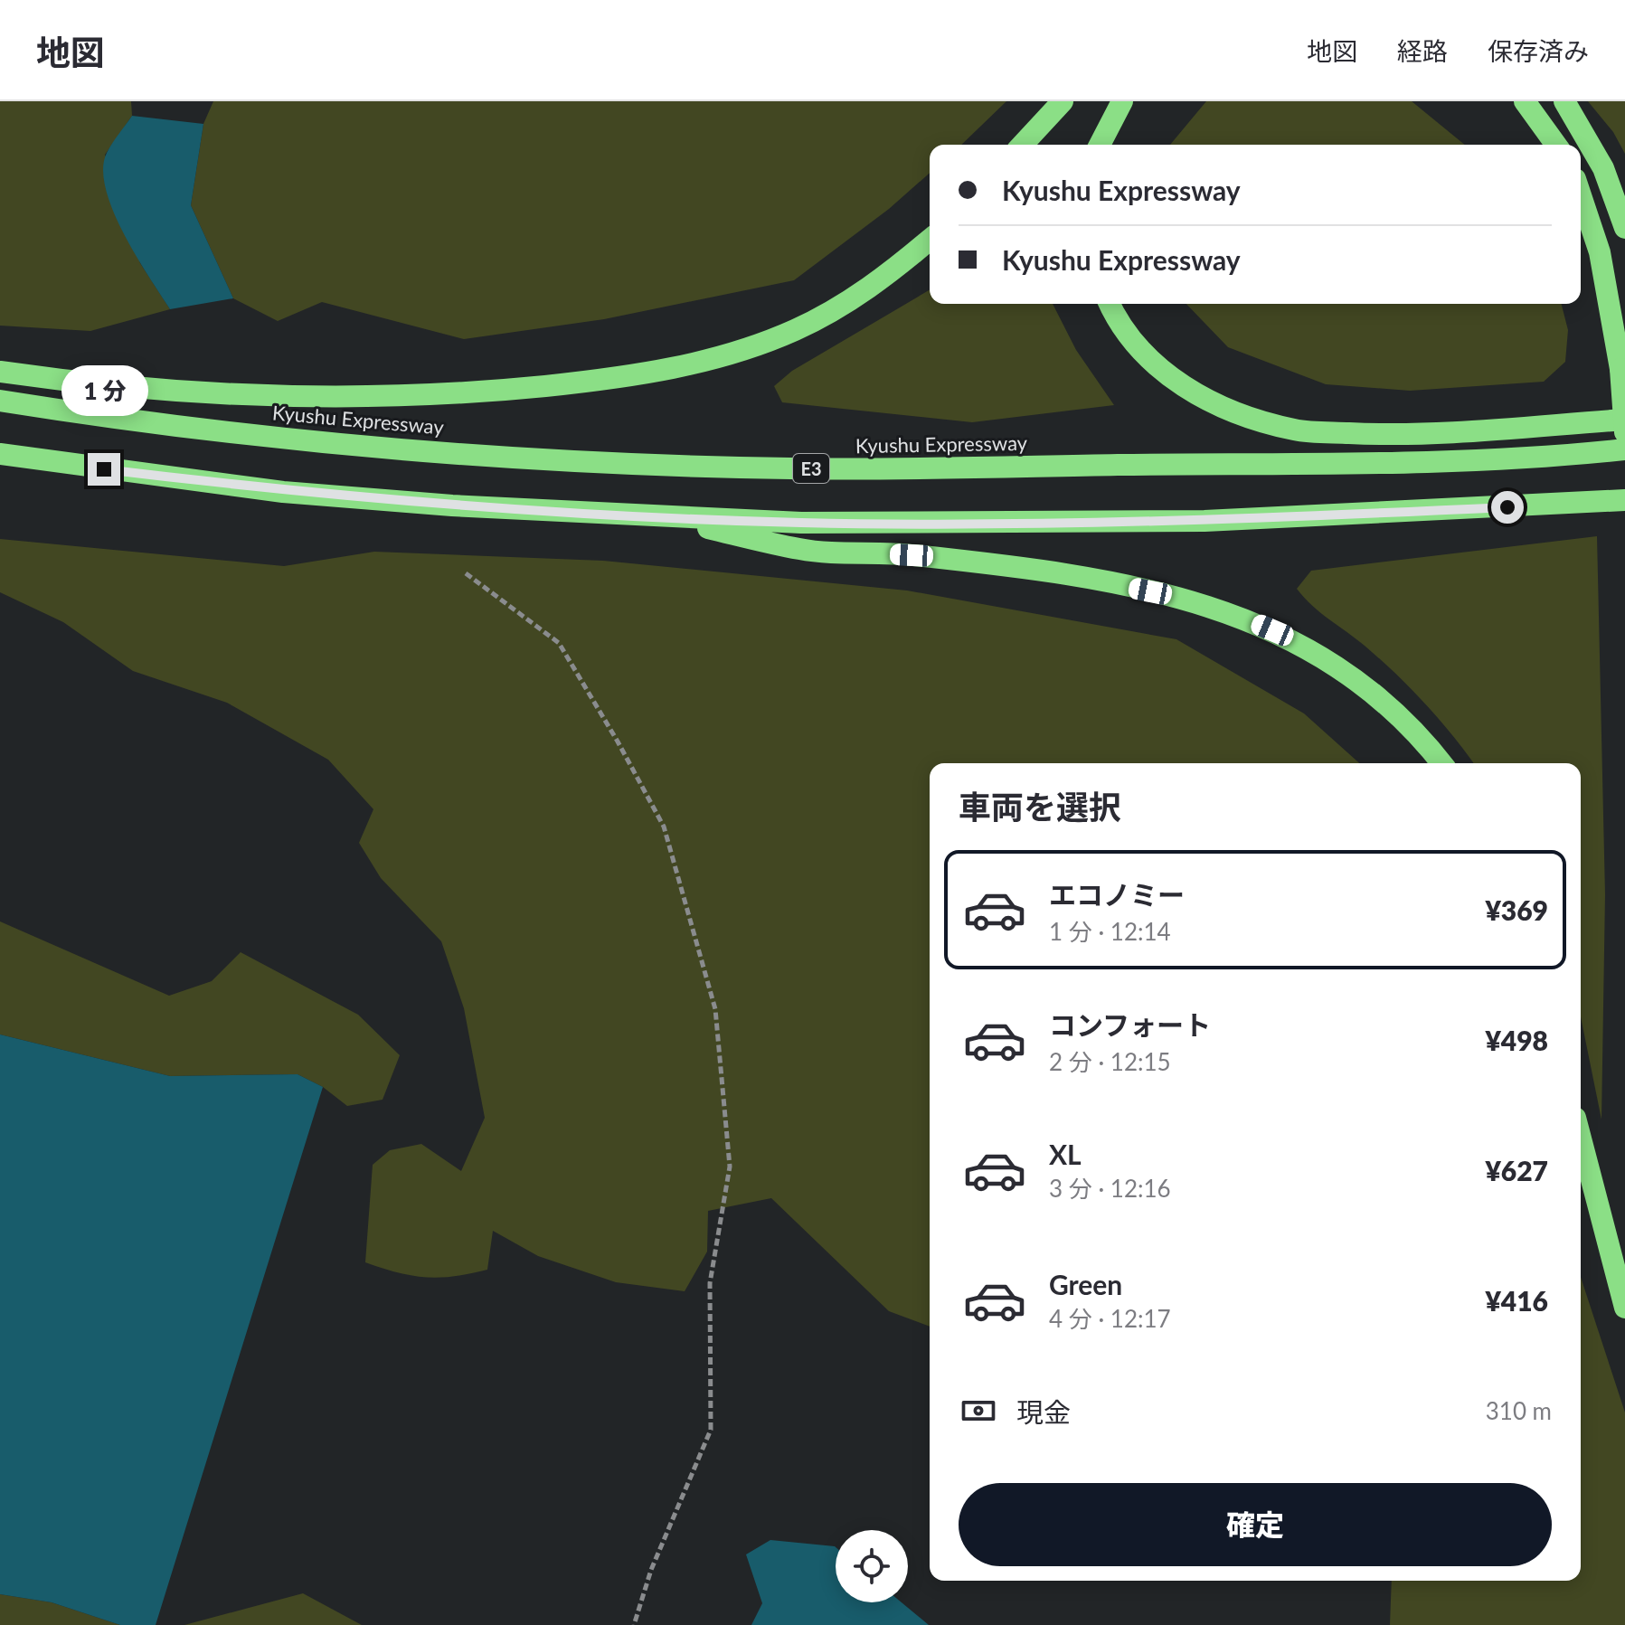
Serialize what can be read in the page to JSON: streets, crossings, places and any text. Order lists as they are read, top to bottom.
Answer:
{
  "streets": {
    "highway": ["Kyushu Expressway", "E3"]
  },
  "page": {
    "header": "地図",
    "nav": ["地図", "経路", "保存済み"],
    "banner": ["Kyushu Expressway", "Kyushu Expressway"],
    "bubble": "1 分",
    "heading": "車両を選択",
    "list": [
      {
        "name": "エコノミー",
        "note": "1 分 · 12:14",
        "value": "¥369"
      },
      {
        "name": "コンフォート",
        "note": "2 分 · 12:15",
        "value": "¥498"
      },
      {
        "name": "XL",
        "note": "3 分 · 12:16",
        "value": "¥627"
      },
      {
        "name": "Green",
        "note": "4 分 · 12:17",
        "value": "¥416"
      }
    ],
    "pay": ["現金", "310 m"],
    "buttons": "確定"
  }
}
